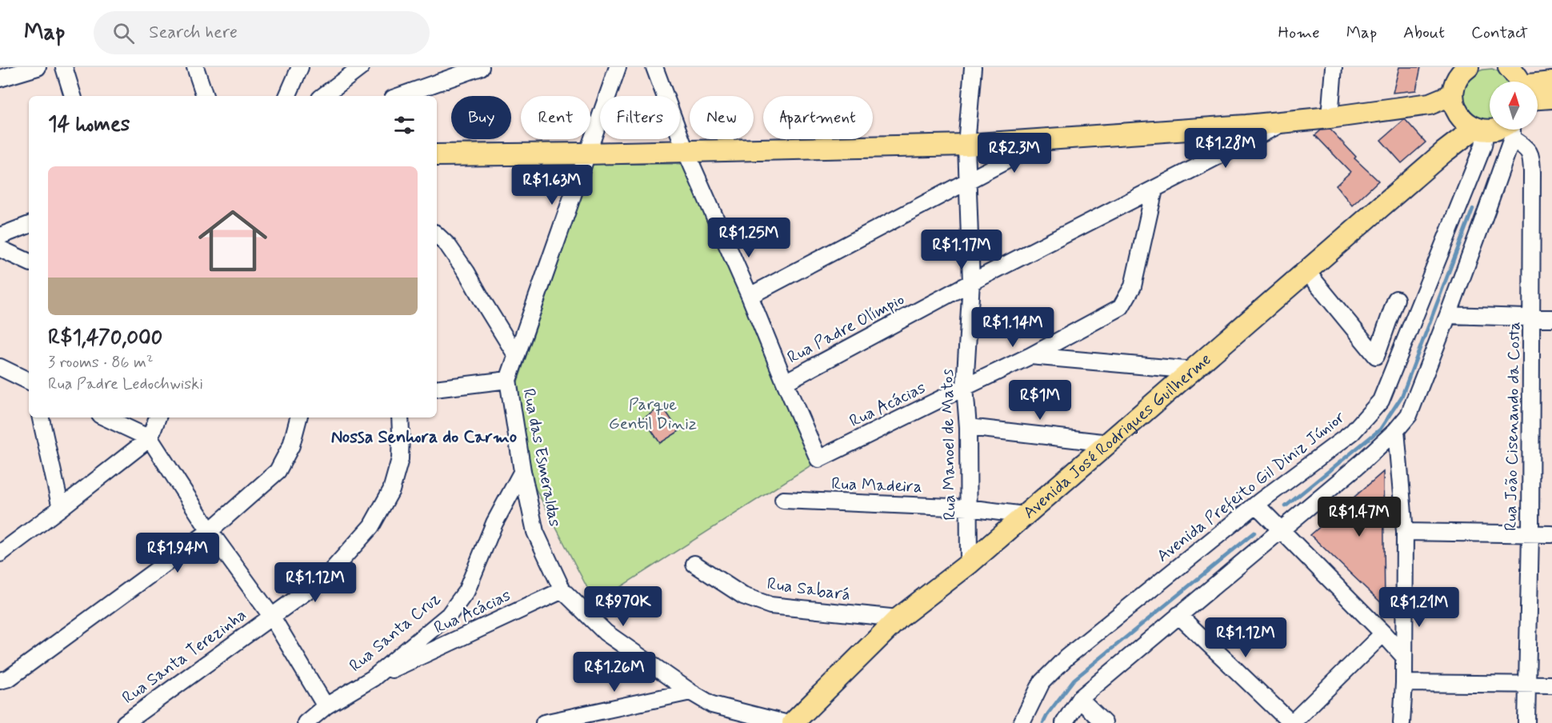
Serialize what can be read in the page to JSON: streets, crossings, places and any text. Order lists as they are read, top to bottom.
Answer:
{
  "streets": {
    "main road": ["Avenida José Rodrigues Guilherme"],
    "street": [
      "Rua Padre Olímpio",
      "Rua Acácias",
      "Rua João Cisenando da Costa",
      "Rua Manoel de Matos",
      "Rua das Esmeraldas",
      "Rua Madeira",
      "Avenida Prefeito Gil Diniz Júnior",
      "Rua Sabará",
      "Rua Santa Cruz",
      "Rua Santa Terezinha"
    ]
  },
  "crossings": [
    ["Rua Padre Olímpio", "Rua Acácias"],
    ["Rua Padre Olímpio", "Rua Manoel de Matos"],
    ["Rua Acácias", "Rua Manoel de Matos"],
    ["Rua Acácias", "Rua das Esmeraldas"],
    ["Rua Acácias", "Rua Santa Cruz"],
    ["Avenida José Rodrigues Guilherme", "Rua Manoel de Matos"],
    ["Avenida José Rodrigues Guilherme", "Rua Madeira"],
    ["Avenida José Rodrigues Guilherme", "Avenida Prefeito Gil Diniz Júnior"],
    ["Avenida José Rodrigues Guilherme", "Rua Sabará"],
    ["Rua Manoel de Matos", "Rua Madeira"],
    ["Rua das Esmeraldas", "Rua Santa Cruz"]
  ],
  "districts": ["Nossa Senhora do Carmo"],
  "parks": ["Parque Gentil Diniz"],
  "north": "top",
  "page": {
    "header": "Map",
    "search": "Search here",
    "nav": [
      "Home",
      "Map",
      "About",
      "Contact"
    ],
    "chip": [
      "Buy",
      "Rent",
      "Filters",
      "New",
      "Apartment"
    ],
    "heading": "14 homes",
    "price": [
      "R$1.28M",
      "R$2.3M",
      "R$1.63M",
      "R$1.25M",
      "R$1.17M",
      "R$1.14M",
      "R$1M",
      "R$1.47M",
      "R$1.94M",
      "R$1.12M",
      "R$970K",
      "R$1.21M",
      "R$1.12M",
      "R$1.26M"
    ],
    "list": [
      {
        "name": "R$1,470,000",
        "note": "3 rooms · 86 m² · Rua Padre Ledochwiski"
      }
    ]
  }
}
